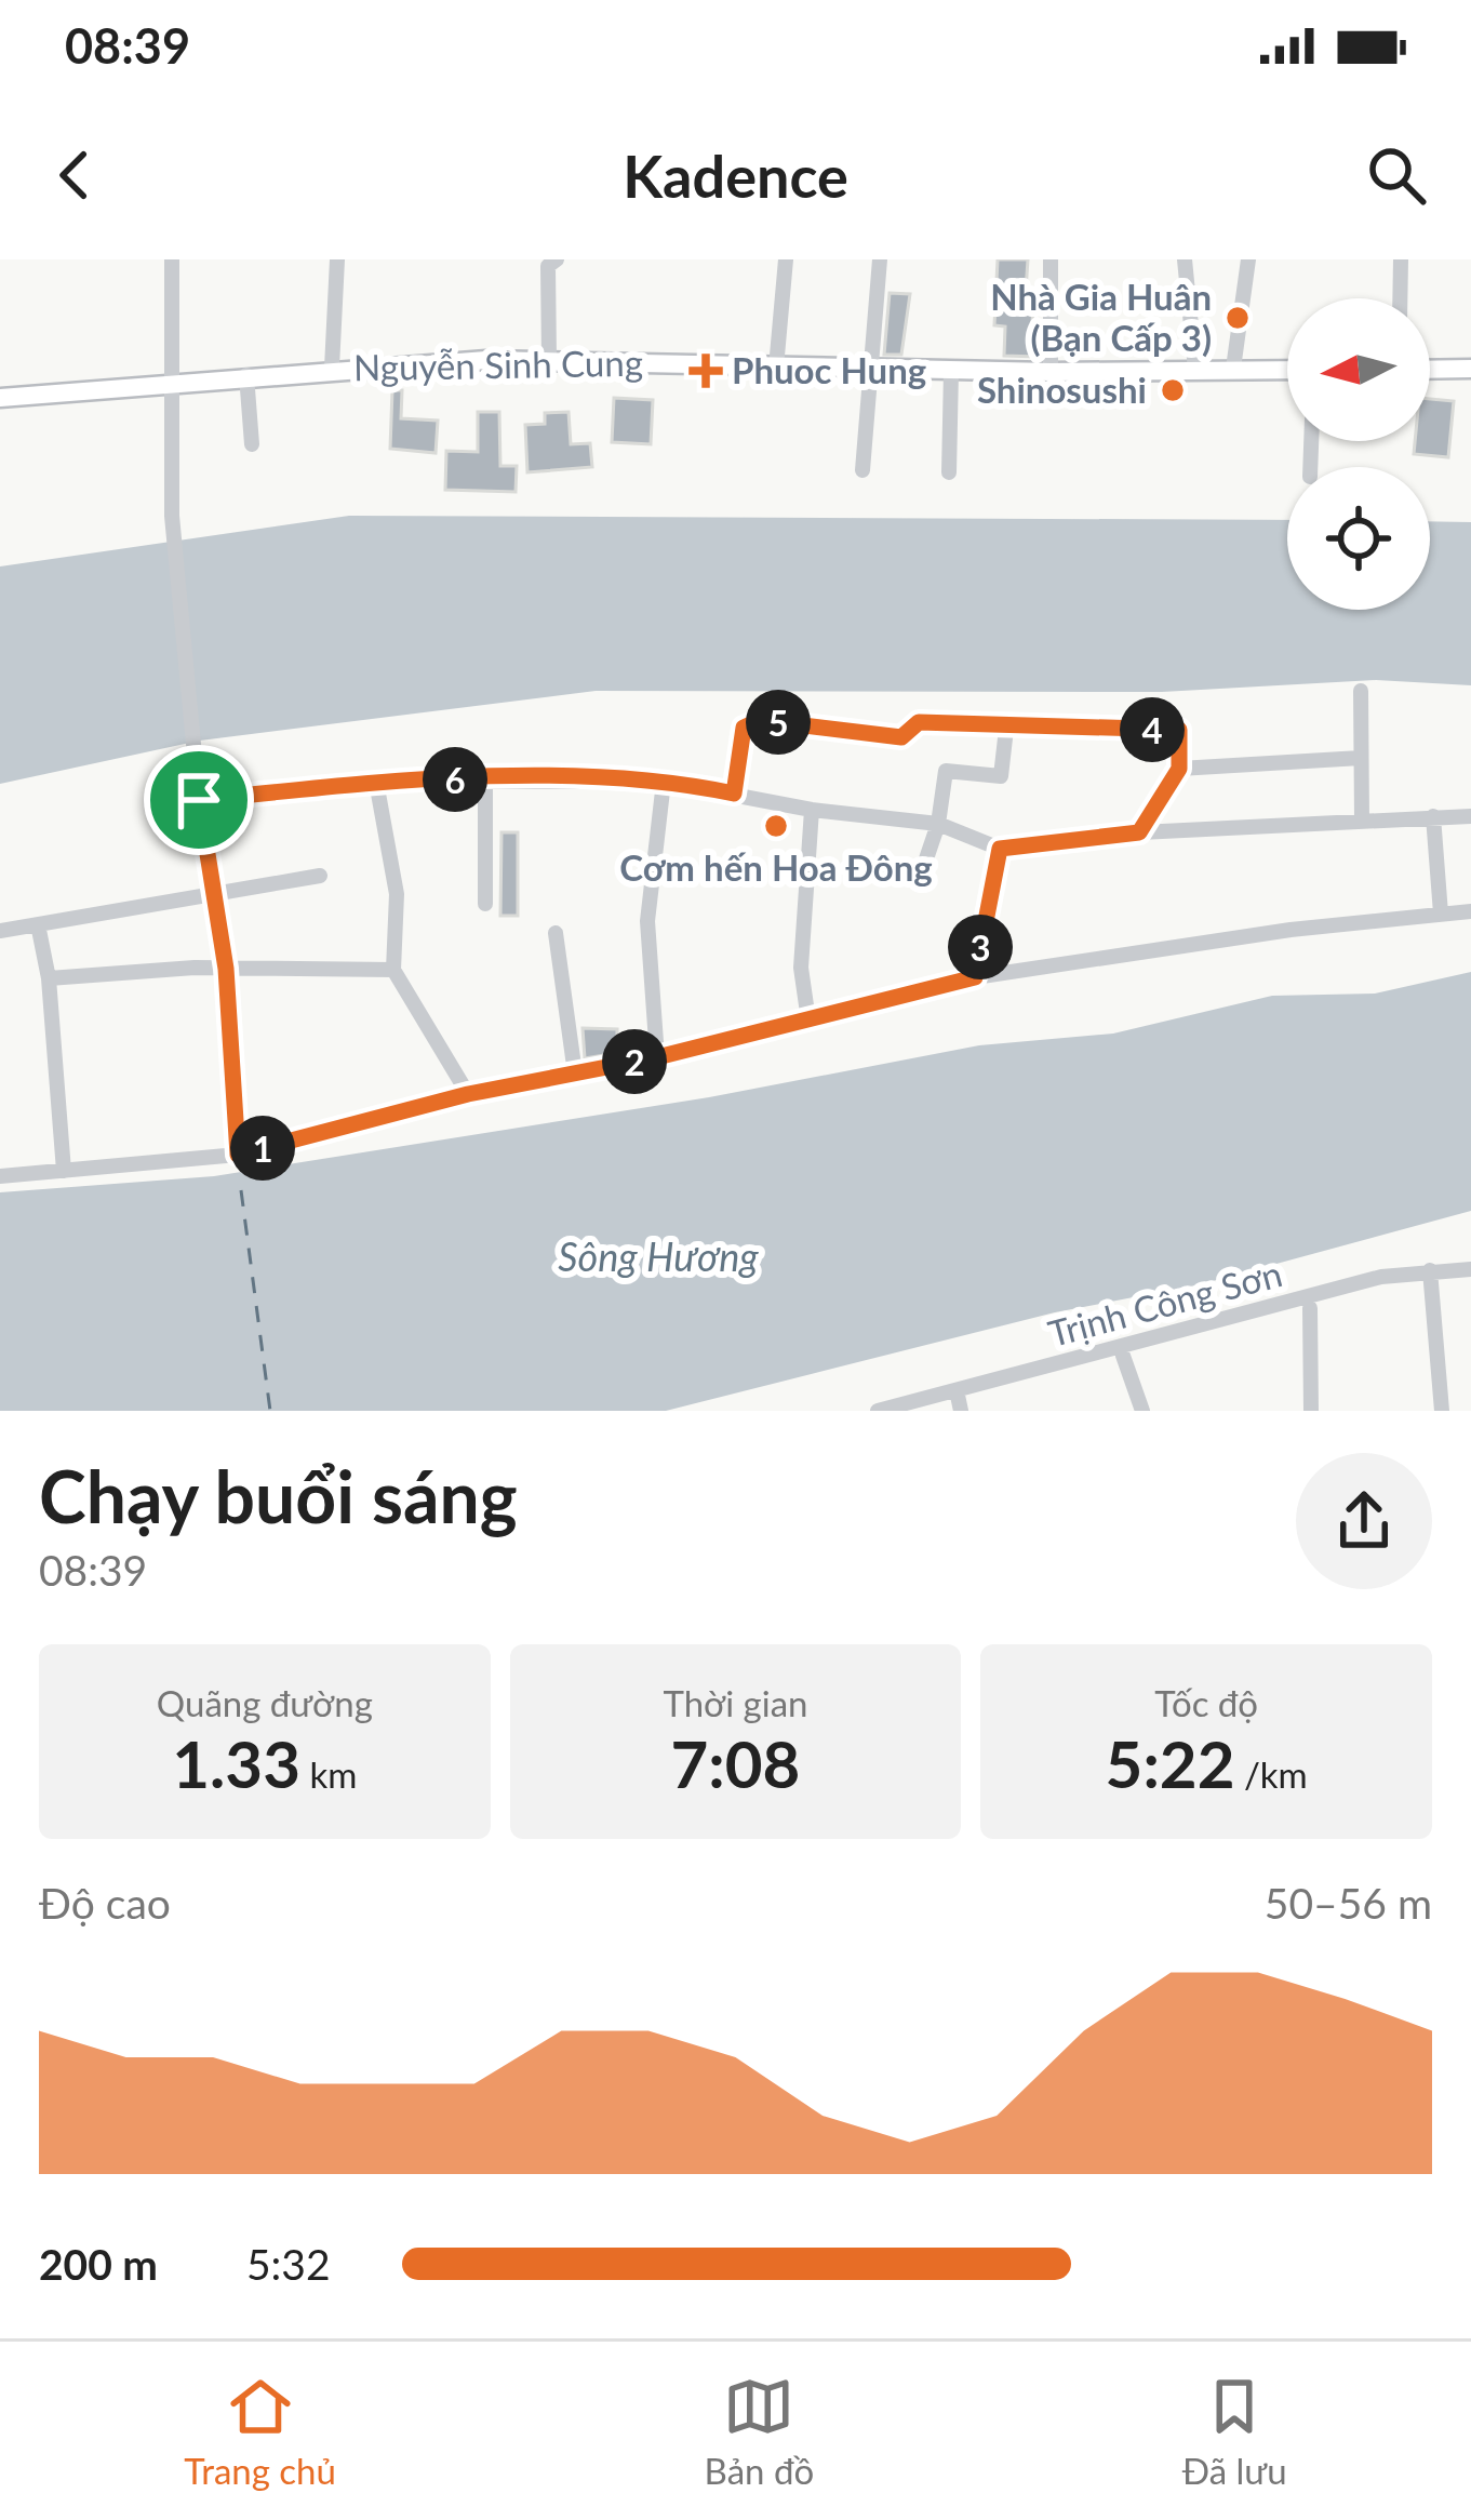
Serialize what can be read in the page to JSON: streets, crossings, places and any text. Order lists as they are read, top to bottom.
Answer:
{
  "streets": {
    "main road": ["Nguyễn Sinh Cung"],
    "street": ["Trịnh Công Sơn"]
  },
  "water": ["Sông Hương"],
  "places": {
    "other": ["Nhà Gia Huân (Bạn Cấp 3)", "Shinosushi", "Cơm hến Hoa Đông"],
    "health": ["Phuoc Hung"]
  },
  "north": "left",
  "page": {
    "status": "08:39",
    "header": "Kadence",
    "pins": [
      "5",
      "4",
      "6",
      "3",
      "2",
      "1"
    ],
    "heading": ["Chạy buổi sáng", "08:39"],
    "stats": [
      ["Quãng đường", "1.33 km"],
      ["Thời gian", "7:08"],
      ["Tốc độ", "5:22 /km"]
    ],
    "chart": ["Độ cao", "50–56 m"],
    "list": [
      {
        "name": "200 m",
        "note": "5:32"
      }
    ],
    "tabs": ["Trang chủ", "Bản đồ", "Đã lưu"]
  }
}
